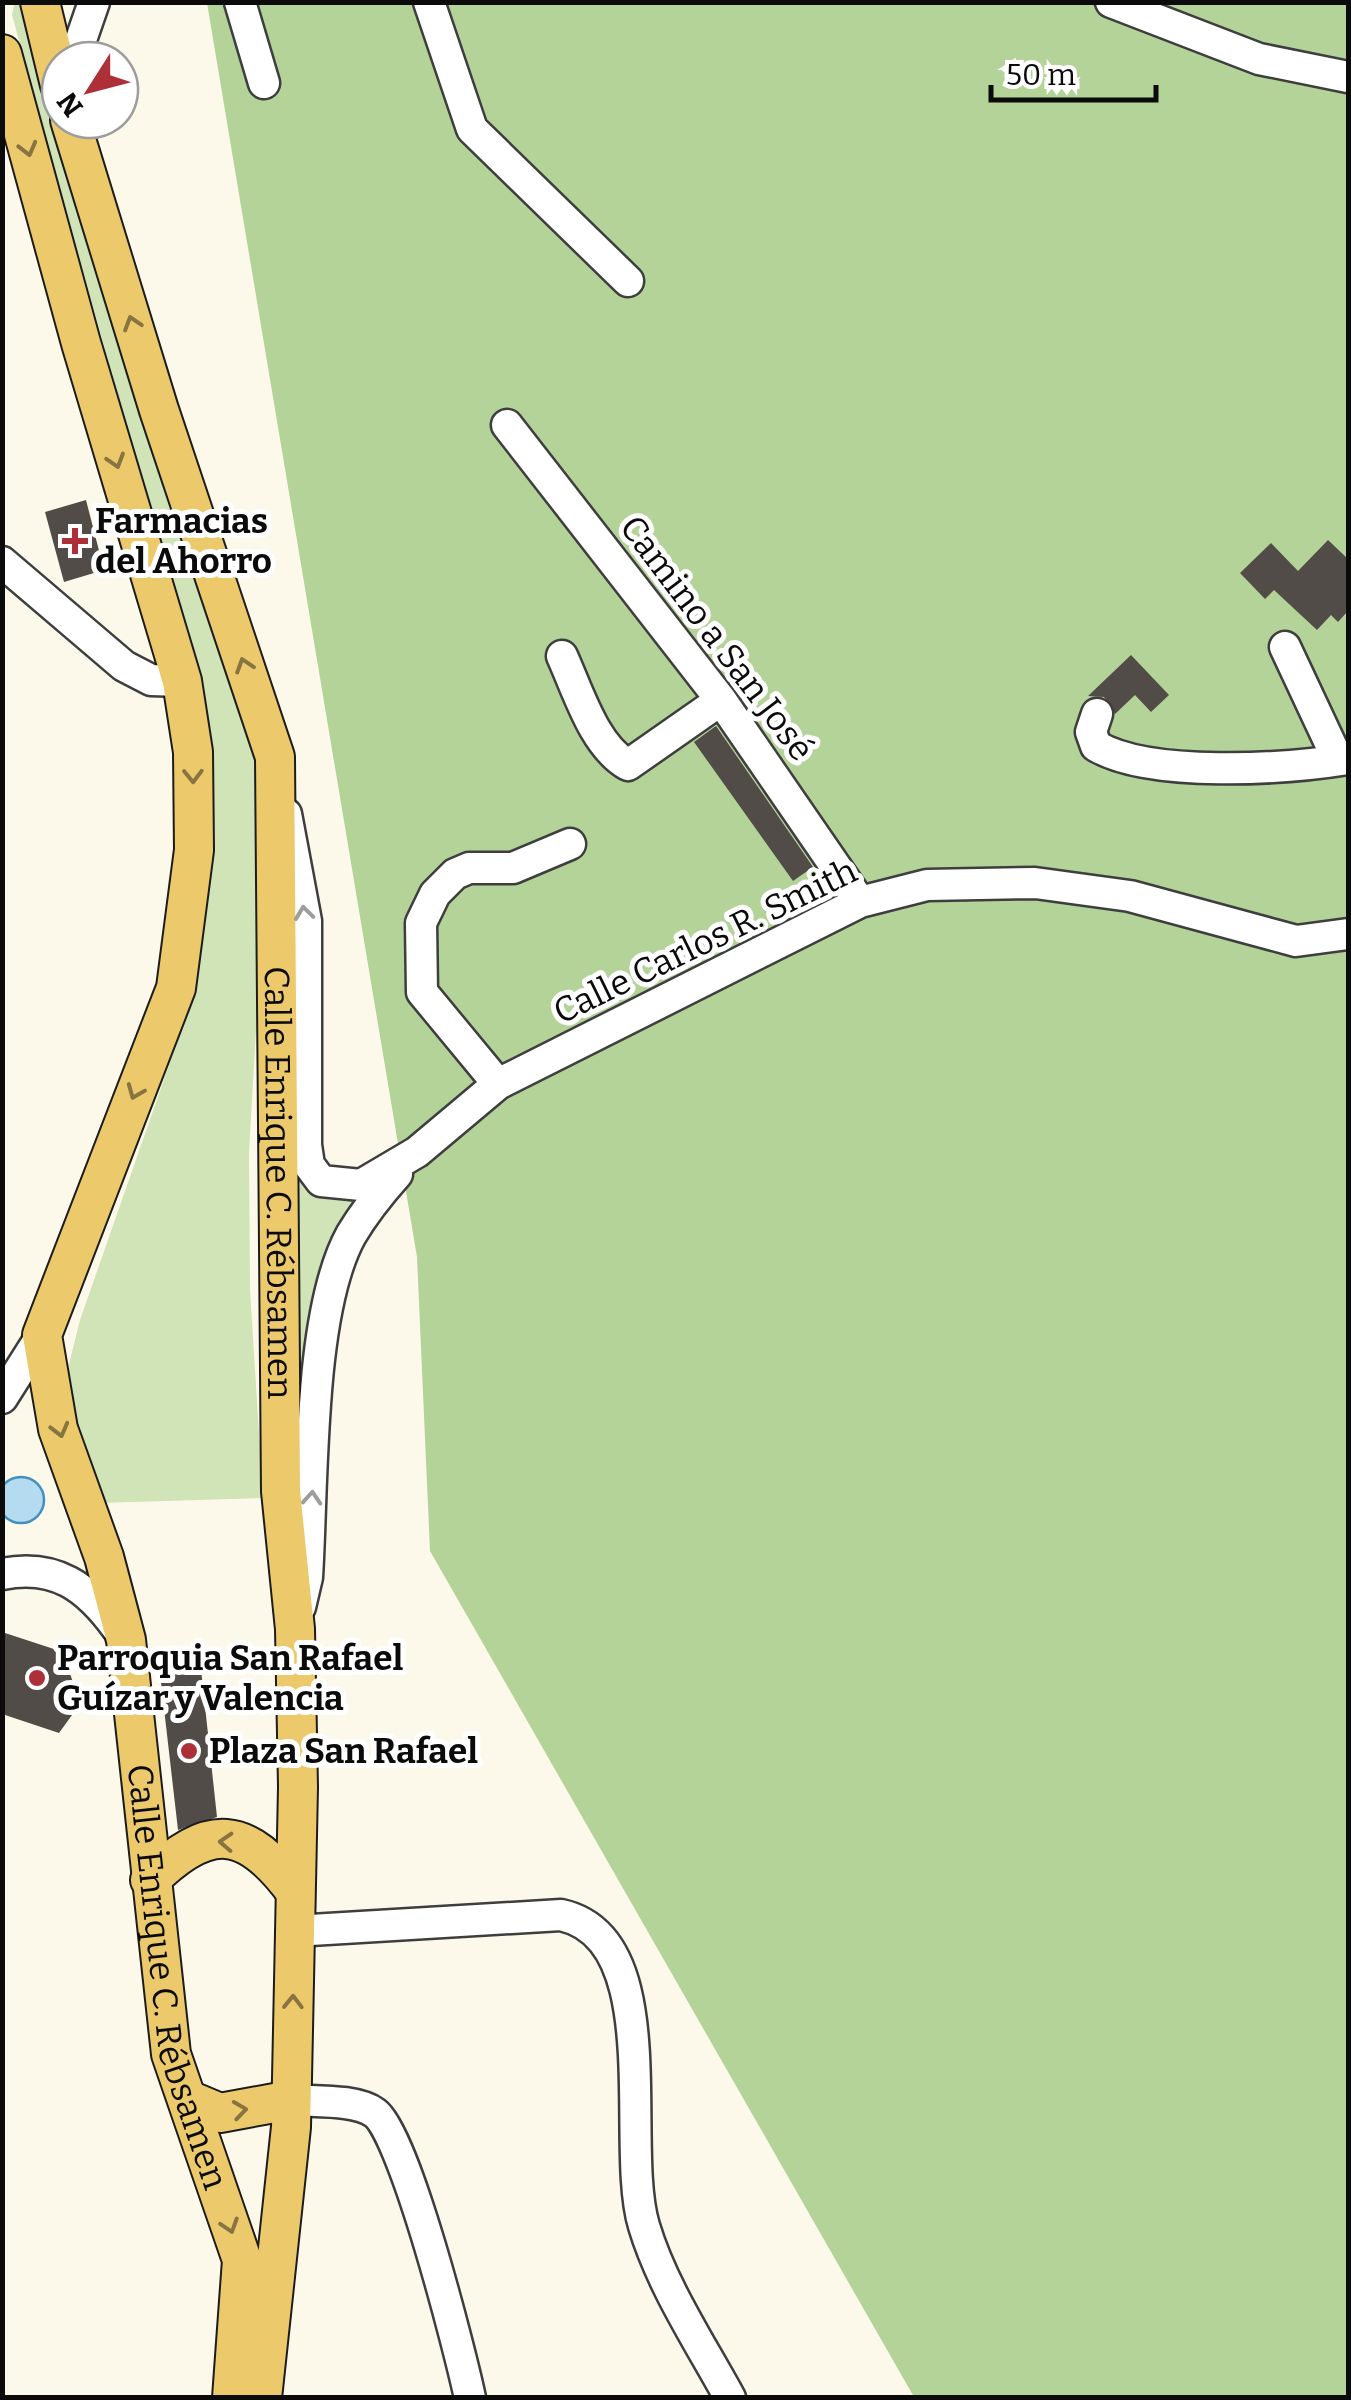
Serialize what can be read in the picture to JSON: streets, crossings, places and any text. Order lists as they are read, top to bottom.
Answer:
{
  "streets": {
    "main road": ["Calle Enrique C. Rébsamen"],
    "street": ["Camino a San José", "Calle Carlos R. Smith"]
  },
  "crossings": [
    ["Camino a San José", "Calle Carlos R. Smith"],
    ["Calle Carlos R. Smith", "Calle Enrique C. Rébsamen"]
  ],
  "one_way": ["Calle Carlos R. Smith"],
  "places": {
    "health": ["Farmacias del Ahorro"],
    "other": ["Parroquia San Rafael Guízar y Valencia", "Plaza San Rafael"]
  },
  "scale_bar": "50 m",
  "north": "bottom left"
}
